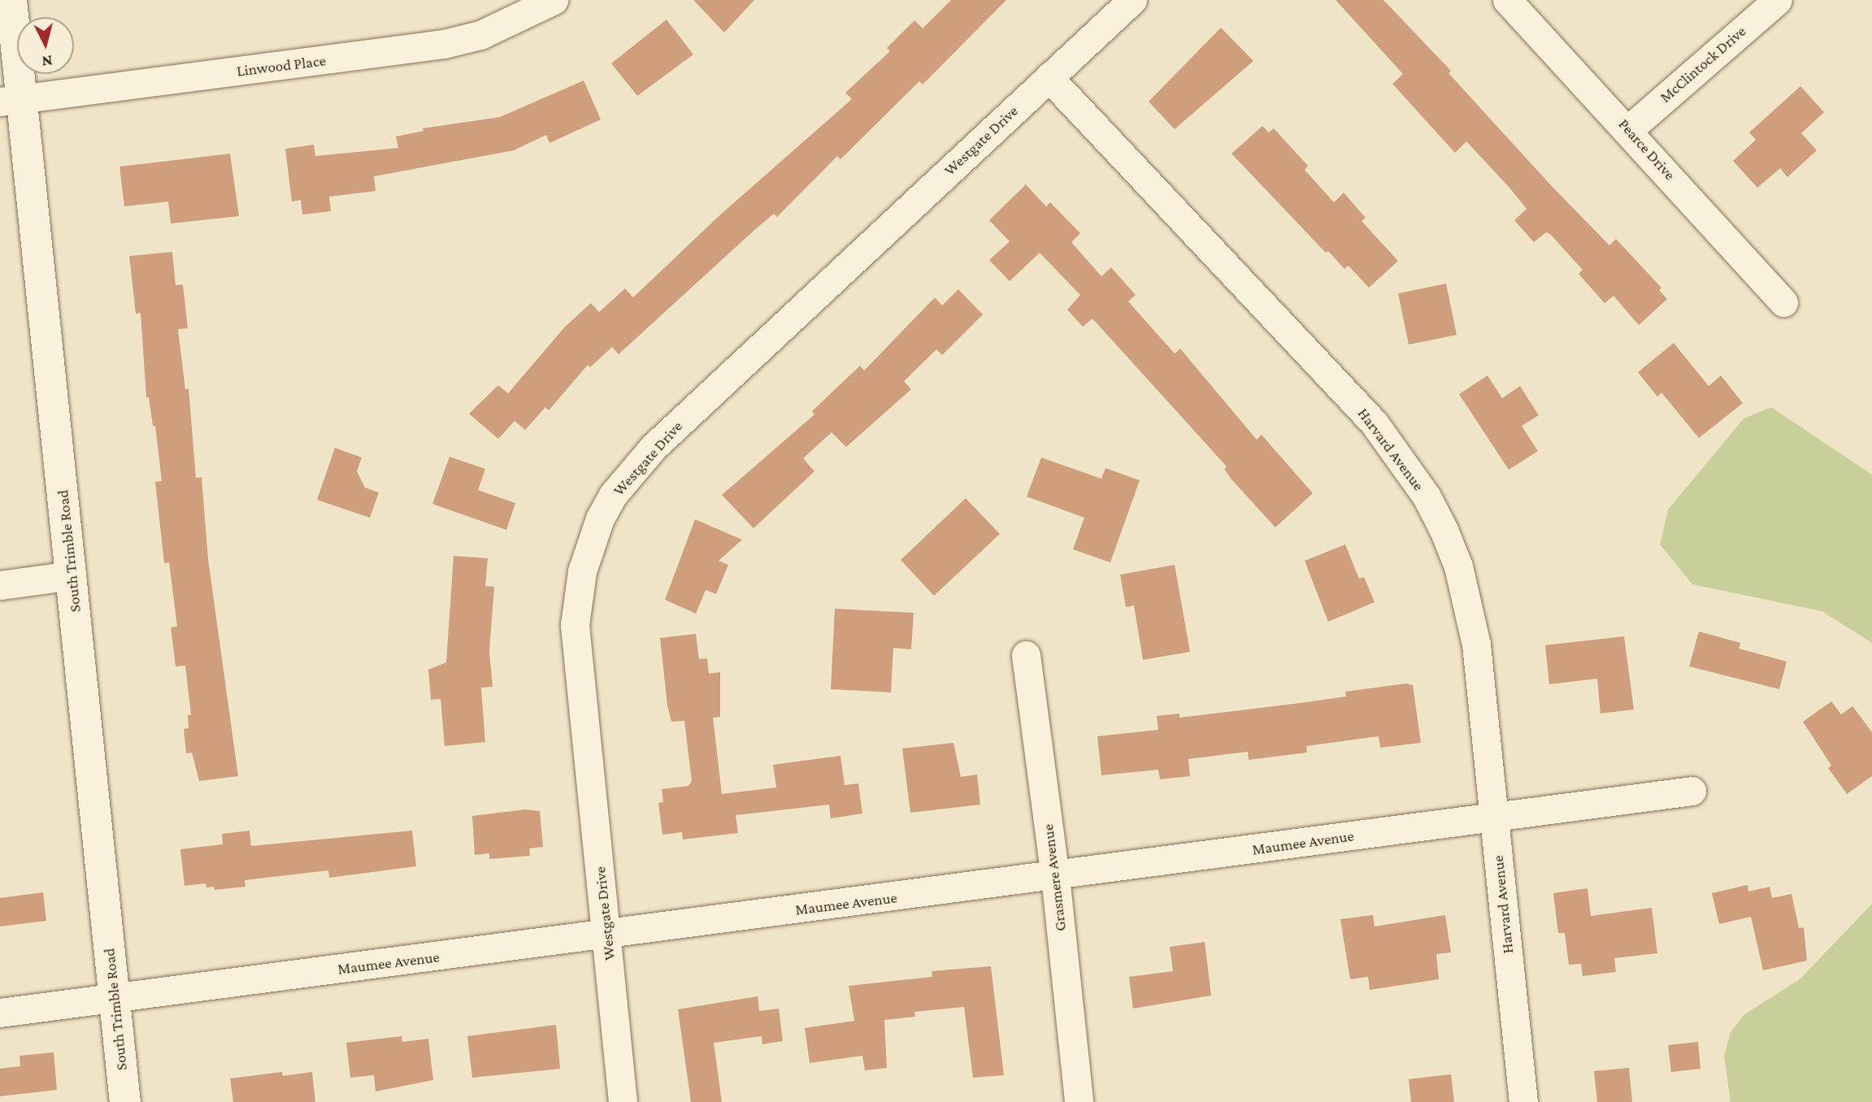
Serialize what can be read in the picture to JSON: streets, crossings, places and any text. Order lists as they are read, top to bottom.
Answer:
{
  "streets": {
    "main road": ["South Trimble Road"],
    "street": [
      "McClintock Drive",
      "Linwood Place",
      "Westgate Drive",
      "Pearce Drive",
      "Harvard Avenue",
      "Maumee Avenue",
      "Grasmere Avenue"
    ]
  },
  "crossings": [
    ["McClintock Drive", "Pearce Drive"],
    ["Linwood Place", "South Trimble Road"],
    ["Westgate Drive", "Harvard Avenue"],
    ["Westgate Drive", "Maumee Avenue"],
    ["Harvard Avenue", "Maumee Avenue"],
    ["South Trimble Road", "Maumee Avenue"],
    ["Maumee Avenue", "Grasmere Avenue"]
  ],
  "north": "bottom"
}
